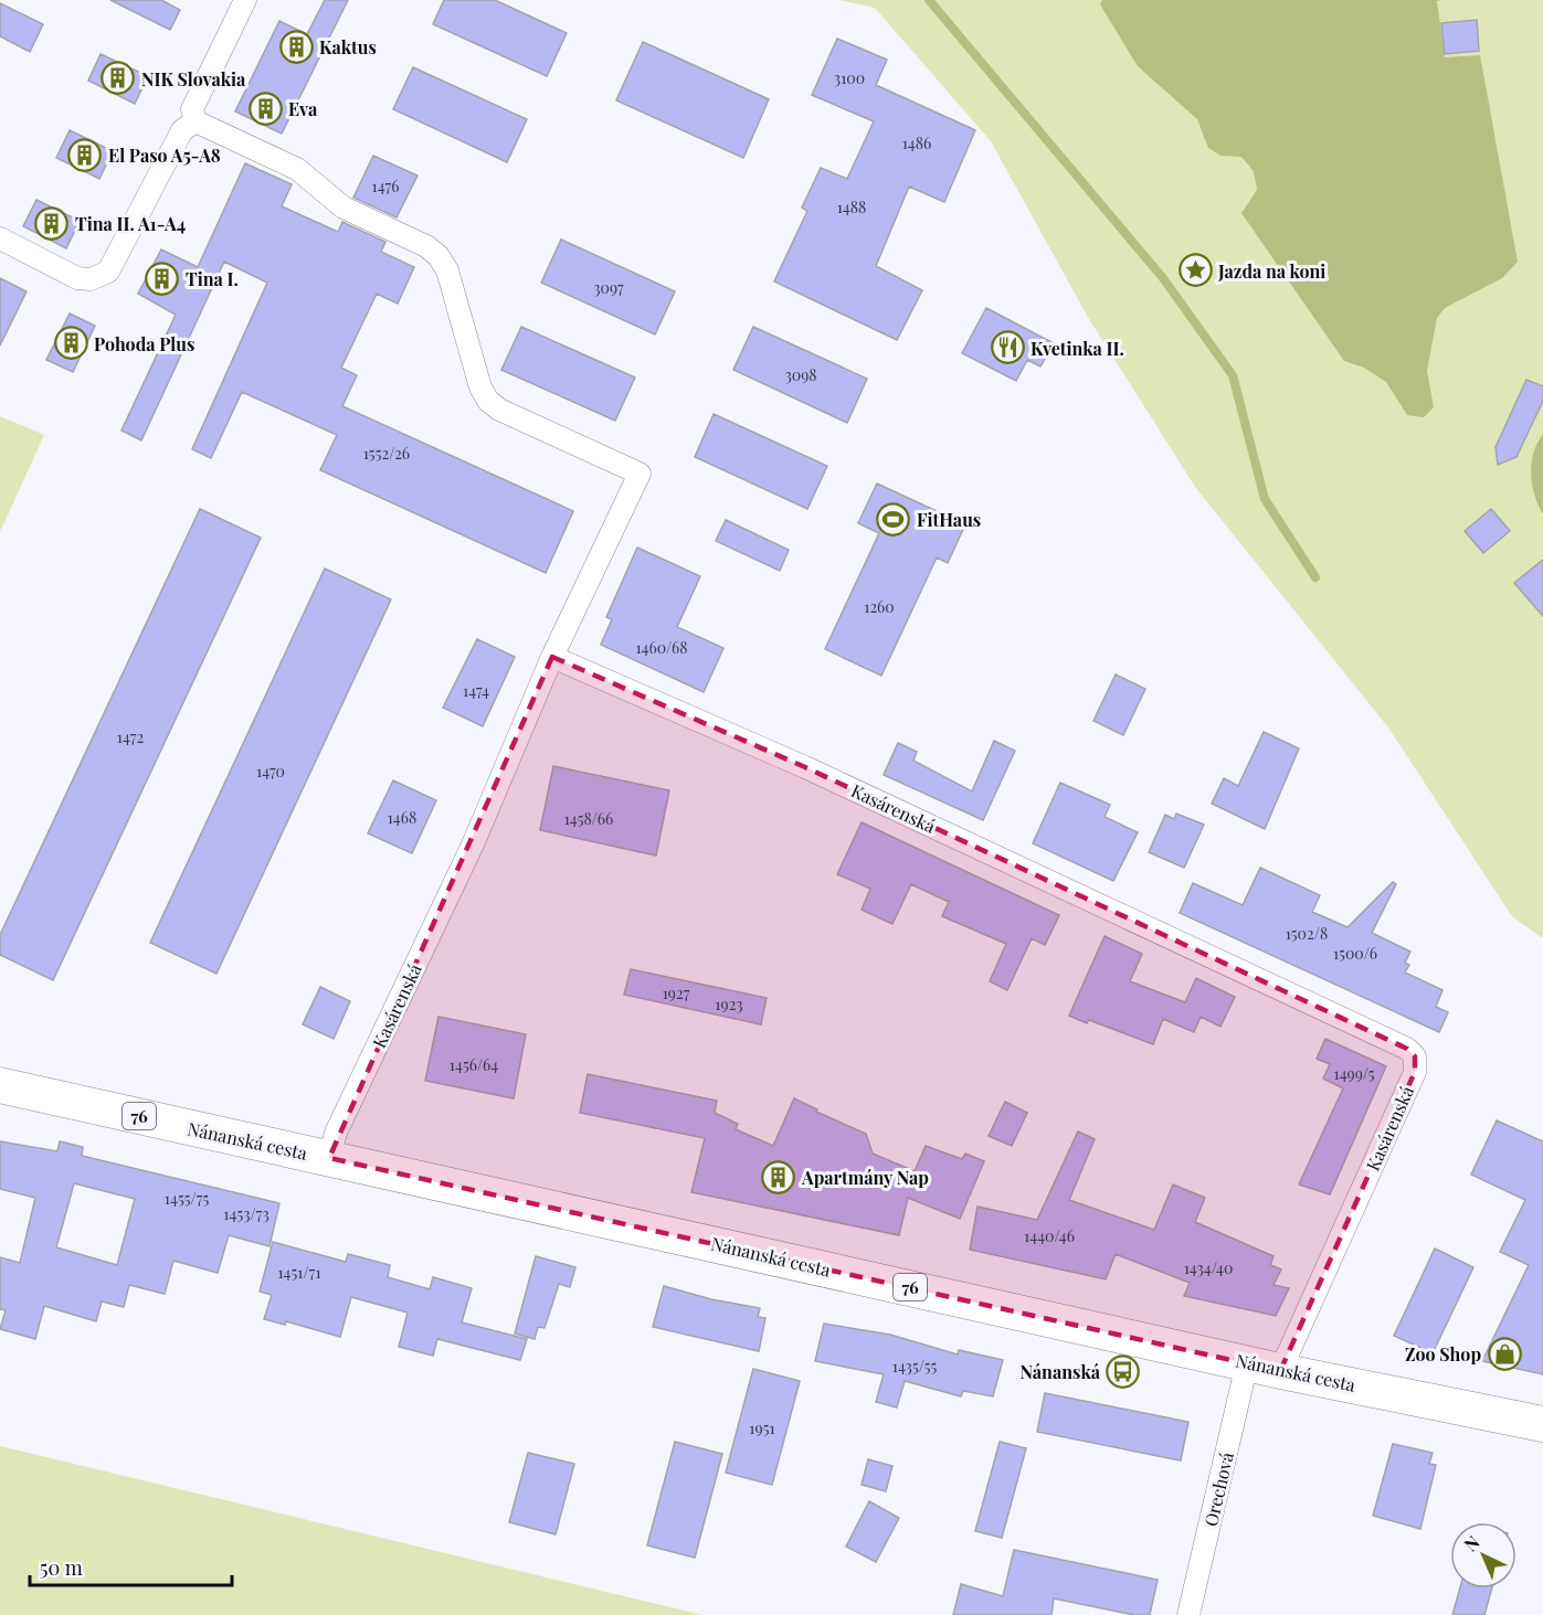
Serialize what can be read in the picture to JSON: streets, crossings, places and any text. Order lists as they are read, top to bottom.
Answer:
{
  "streets": {
    "main road": ["76", "Nánanská cesta"],
    "street": ["Kasárenská", "Orechová"]
  },
  "crossings": [
    ["Kasárenská", "Nánanská cesta"],
    ["Nánanská cesta", "Orechová"]
  ],
  "places": {
    "building": [
      "Kaktus",
      "NIK Slovakia",
      "Eva",
      "El Paso A5-A8",
      "Tina II. A1-A4",
      "Tina I.",
      "Pohoda Plus",
      "Apartmány Nap"
    ],
    "place": ["Jazda na koni"],
    "restaurant": ["Kvetinka II."],
    "sports": ["FitHaus"],
    "shop": ["Zoo Shop"],
    "bus stop": ["Nánanská"]
  },
  "house_numbers": [
    "3100",
    "1486",
    "1476",
    "1488",
    "3097",
    "3098",
    "1552/26",
    "1260",
    "1460/68",
    "1474",
    "1472",
    "1470",
    "1468",
    "1458/66",
    "1502/8",
    "1500/6",
    "1927",
    "1923",
    "1456/64",
    "1499/5",
    "1455/75",
    "1453/73",
    "1440/46",
    "1434/40",
    "1451/71",
    "1435/55",
    "1951"
  ],
  "scale_bar": "50 m",
  "north": "top left"
}
